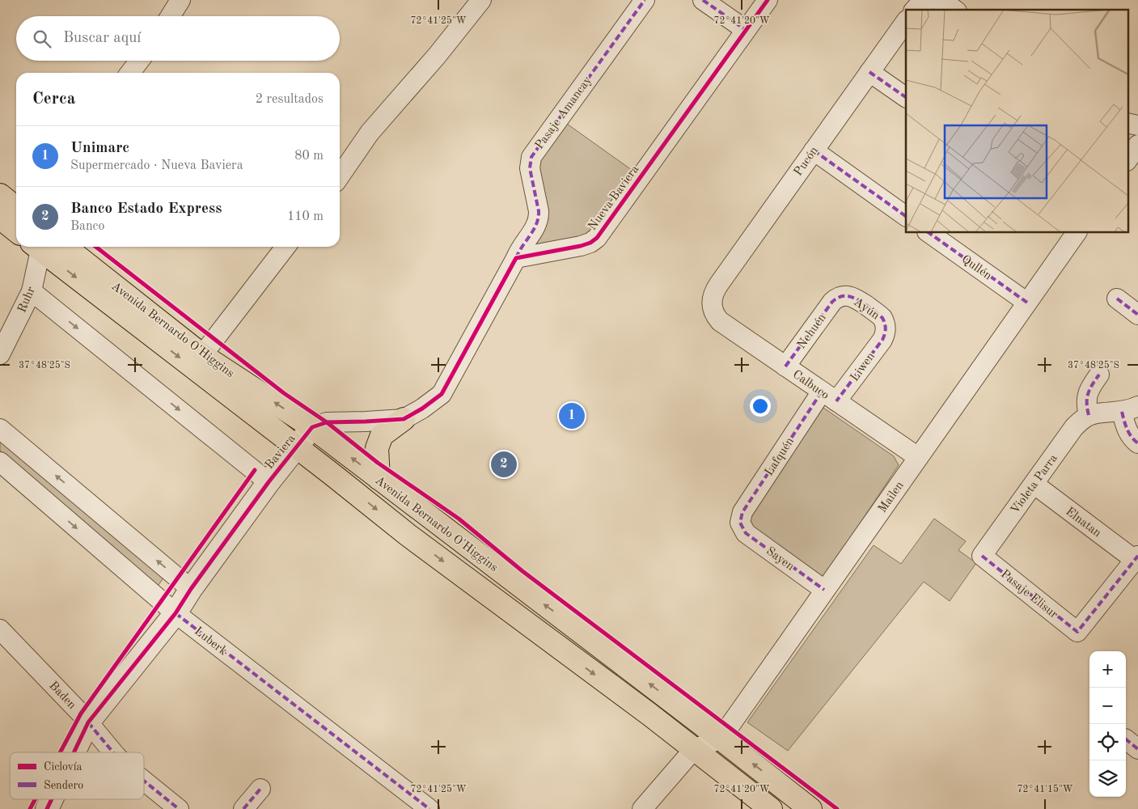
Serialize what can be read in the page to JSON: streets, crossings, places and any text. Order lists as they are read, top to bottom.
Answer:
{
  "streets": {
    "main road": ["Avenida Bernardo O'Higgins"],
    "street": [
      "Pasaje Amancay",
      "Pucón",
      "Nueva Baviera",
      "Qullén",
      "Ruhr",
      "Ayún",
      "Nehuén",
      "Liwen",
      "Calbuco",
      "Baviera",
      "Lafquén",
      "Violeta Parra",
      "Mailen",
      "Elnatan",
      "Sayen",
      "Pasaje Elisur",
      "Luberk",
      "Baden"
    ]
  },
  "crossings": [
    ["Pasaje Amancay", "Nueva Baviera"],
    ["Pucón", "Calbuco"],
    ["Qullén", "Mailen"],
    ["Ayún", "Nehuén"],
    ["Ayún", "Liwen"],
    ["Avenida Bernardo O'Higgins", "Baviera"],
    ["Avenida Bernardo O'Higgins", "Mailen"],
    ["Nehuén", "Calbuco"],
    ["Liwen", "Calbuco"],
    ["Liwen", "Lafquén"],
    ["Calbuco", "Lafquén"],
    ["Calbuco", "Mailen"],
    ["Baviera", "Luberk"],
    ["Baviera", "Baden"],
    ["Lafquén", "Sayen"],
    ["Violeta Parra", "Elnatan"],
    ["Violeta Parra", "Pasaje Elisur"],
    ["Mailen", "Sayen"],
    ["Elnatan", "Pasaje Elisur"]
  ],
  "legend": ["Ciclovía", "Sendero"],
  "page": {
    "search": "Buscar aquí",
    "heading": ["Cerca", "2 resultados"],
    "list": [
      {
        "mark": "1",
        "name": "Unimarc",
        "note": "Supermercado · Nueva Baviera",
        "value": "80 m"
      },
      {
        "mark": "2",
        "name": "Banco Estado Express",
        "note": "Banco",
        "value": "110 m"
      }
    ],
    "pins": ["1", "2"],
    "map_buttons": ["+", "−"]
  },
  "coordinates": [
    "72°41'25\"W",
    "72°41'20\"W",
    "37°48'25\"S",
    "72°41'15\"W"
  ]
}
